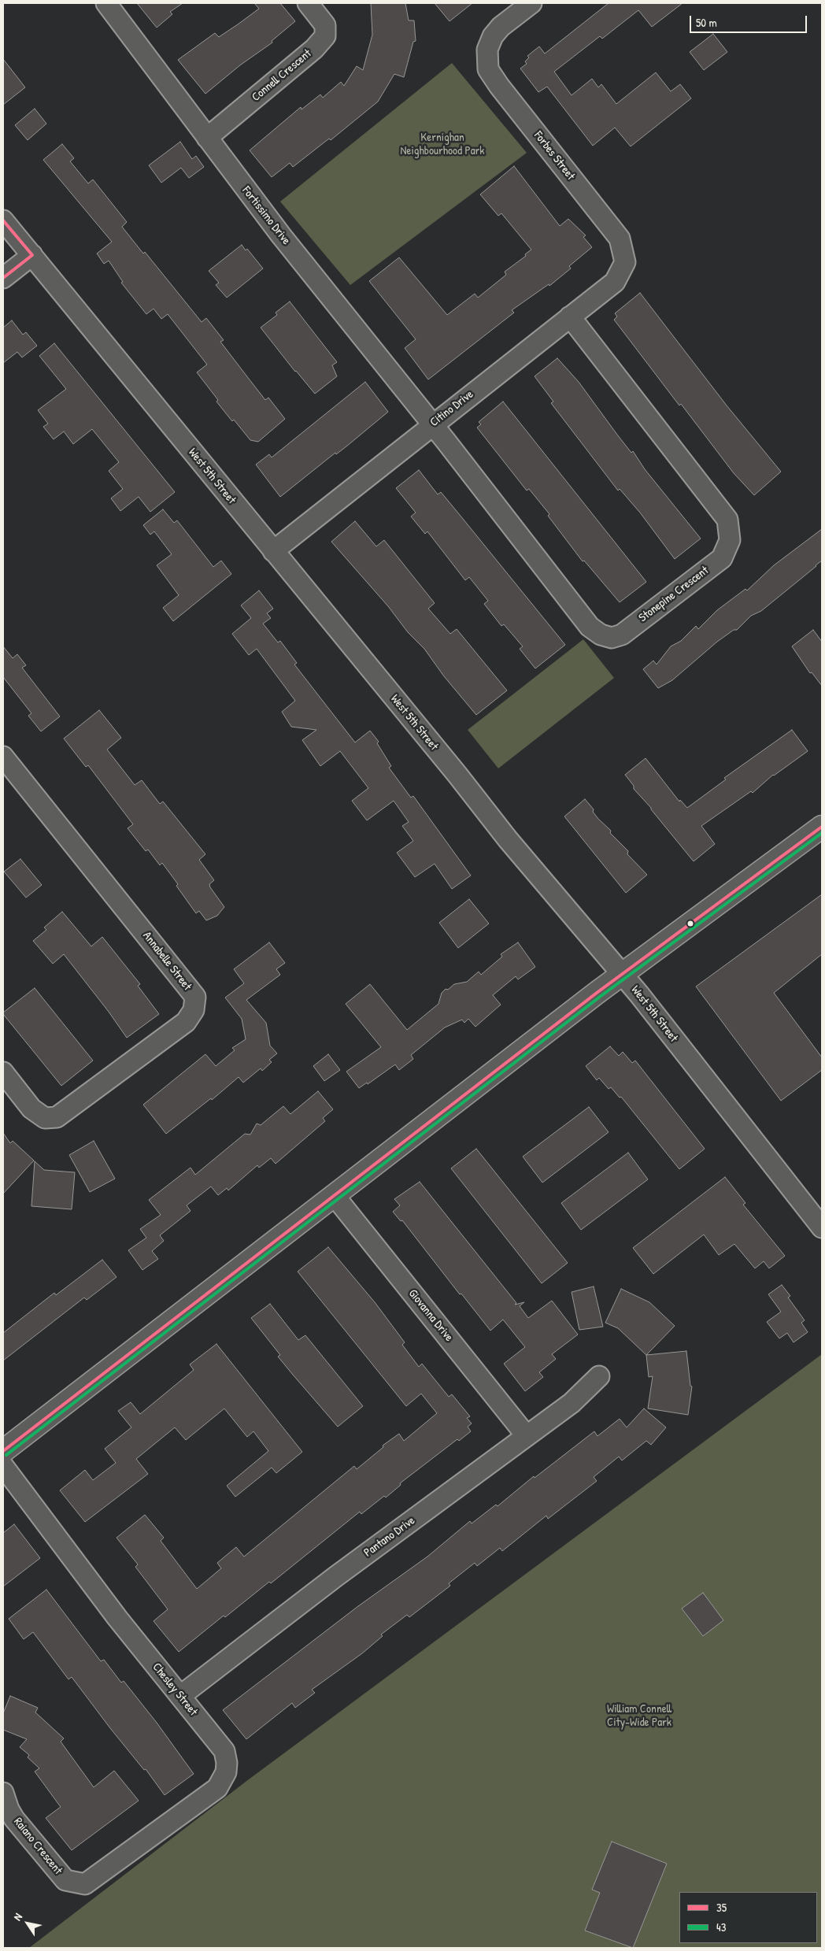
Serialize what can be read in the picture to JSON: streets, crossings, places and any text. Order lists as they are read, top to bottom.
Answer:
{
  "streets": {
    "street": [
      "Connell Crescent",
      "Forbes Street",
      "Fortissimo Drive",
      "Citino Drive",
      "West 5th Street",
      "Stonepine Crescent",
      "Annabelle Street",
      "Giovanna Drive",
      "Pantano Drive",
      "Chesley Street",
      "Raiano Crescent"
    ]
  },
  "crossings": [
    ["Connell Crescent", "Fortissimo Drive"],
    ["Forbes Street", "Citino Drive"],
    ["Fortissimo Drive", "Citino Drive"],
    ["Fortissimo Drive", "Stonepine Crescent"],
    ["Citino Drive", "West 5th Street"],
    ["Citino Drive", "Stonepine Crescent"],
    ["Giovanna Drive", "Pantano Drive"],
    ["Pantano Drive", "Chesley Street"],
    ["Chesley Street", "Raiano Crescent"]
  ],
  "parks": ["Kernighan Neighbourhood Park", "William Connell City-Wide Park"],
  "lines": ["transit line 35", "transit line 43"],
  "legend": ["35", "43"],
  "scale_bar": "50 m",
  "north": "top left"
}
